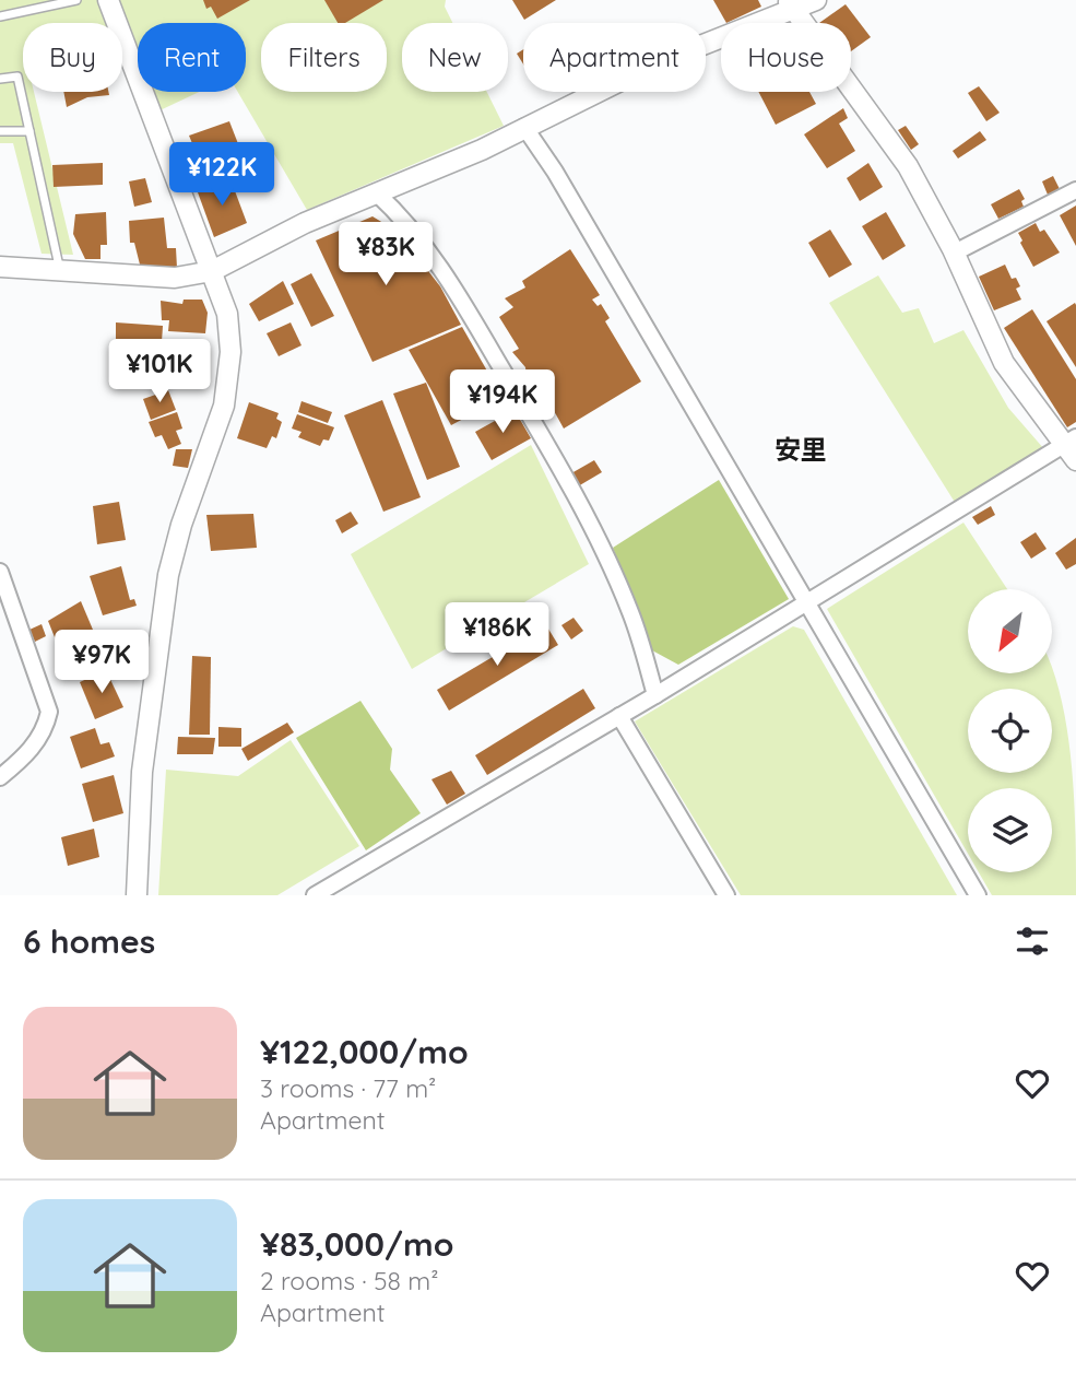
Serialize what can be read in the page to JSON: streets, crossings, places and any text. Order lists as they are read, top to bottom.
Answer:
{
  "districts": ["安里"],
  "north": "bottom left",
  "page": {
    "chip": [
      "Buy",
      "Rent",
      "Filters",
      "New",
      "Apartment",
      "House"
    ],
    "price": [
      "¥122K",
      "¥83K",
      "¥101K",
      "¥194K",
      "¥186K",
      "¥97K"
    ],
    "heading": "6 homes",
    "list": [
      {
        "name": "¥122,000/mo",
        "note": "3 rooms · 77 m² · Apartment"
      },
      {
        "name": "¥83,000/mo",
        "note": "2 rooms · 58 m² · Apartment"
      }
    ]
  }
}
